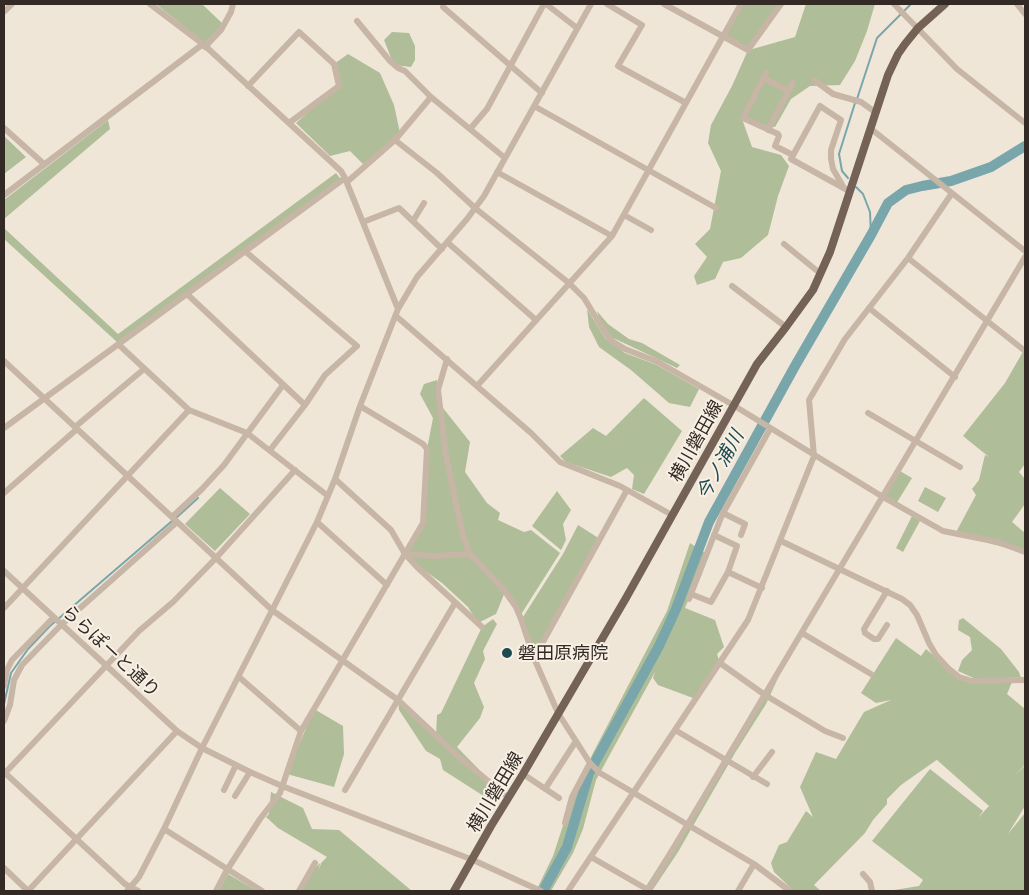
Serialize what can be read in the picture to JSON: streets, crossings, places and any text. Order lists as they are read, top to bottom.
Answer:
{
  "streets": {
    "main road": ["横川磐田線"],
    "street": ["ららぽーと通り"]
  },
  "water": ["今ノ浦川"],
  "places": ["磐田原病院"]
}
